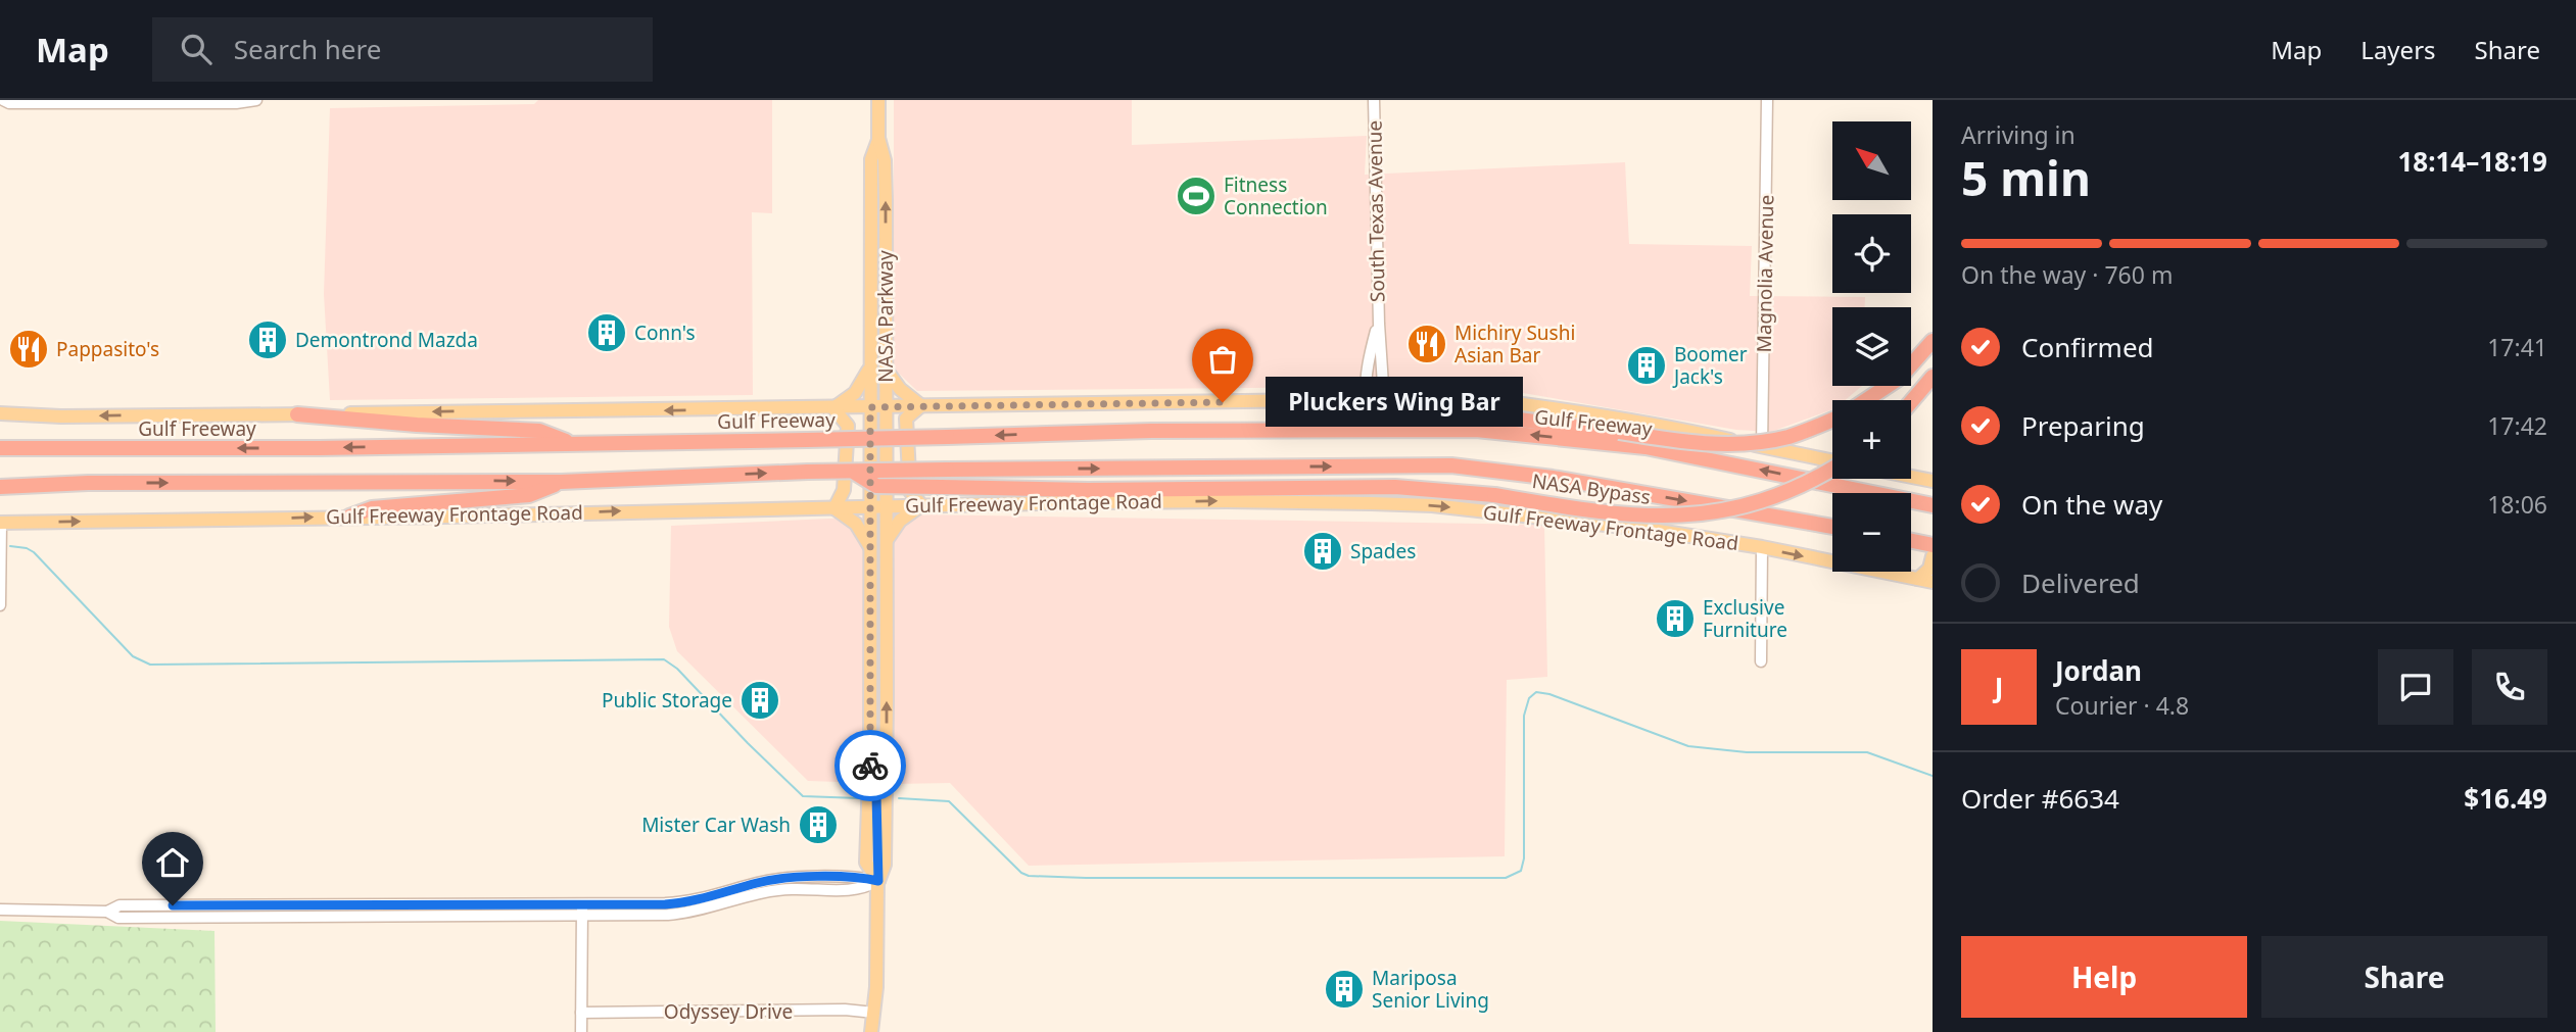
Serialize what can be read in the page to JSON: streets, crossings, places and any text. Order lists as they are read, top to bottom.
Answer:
{
  "streets": {
    "highway": ["Gulf Freeway", "NASA Bypass"],
    "main road": ["NASA Parkway", "Gulf Freeway Frontage Road"],
    "street": ["South Texas Avenue", "Magnolia Avenue", "Odyssey Drive"]
  },
  "crossings": [
    ["NASA Parkway", "Gulf Freeway Frontage Road"],
    ["NASA Parkway", "Odyssey Drive"]
  ],
  "places": {
    "sports": ["Fitness Connection"],
    "building": [
      "Conn's",
      "Demontrond Mazda",
      "Boomer Jack's",
      "Spades",
      "Exclusive Furniture",
      "Public Storage",
      "Mister Car Wash",
      "Mariposa Senior Living"
    ],
    "restaurant": ["Michiry Sushi Asian Bar", "Pappasito's"],
    "other": ["Pluckers Wing Bar"]
  },
  "north": "top left",
  "page": {
    "header": "Map",
    "search": "Search here",
    "nav": ["Map", "Layers", "Share"],
    "heading": ["5 min", "Arriving in", "18:14–18:19"],
    "panel": [
      "Jordan",
      "Courier · 4.8",
      "Order #6634",
      "$16.49"
    ],
    "map_buttons": ["+", "−"],
    "bar": "On the way · 760 m",
    "list": [
      ["Confirmed", "17:41"],
      ["Preparing", "17:42"],
      ["On the way", "18:06"],
      "Delivered"
    ],
    "bubble": "Pluckers Wing Bar",
    "round": "J",
    "buttons": ["Help", "Share"]
  }
}
